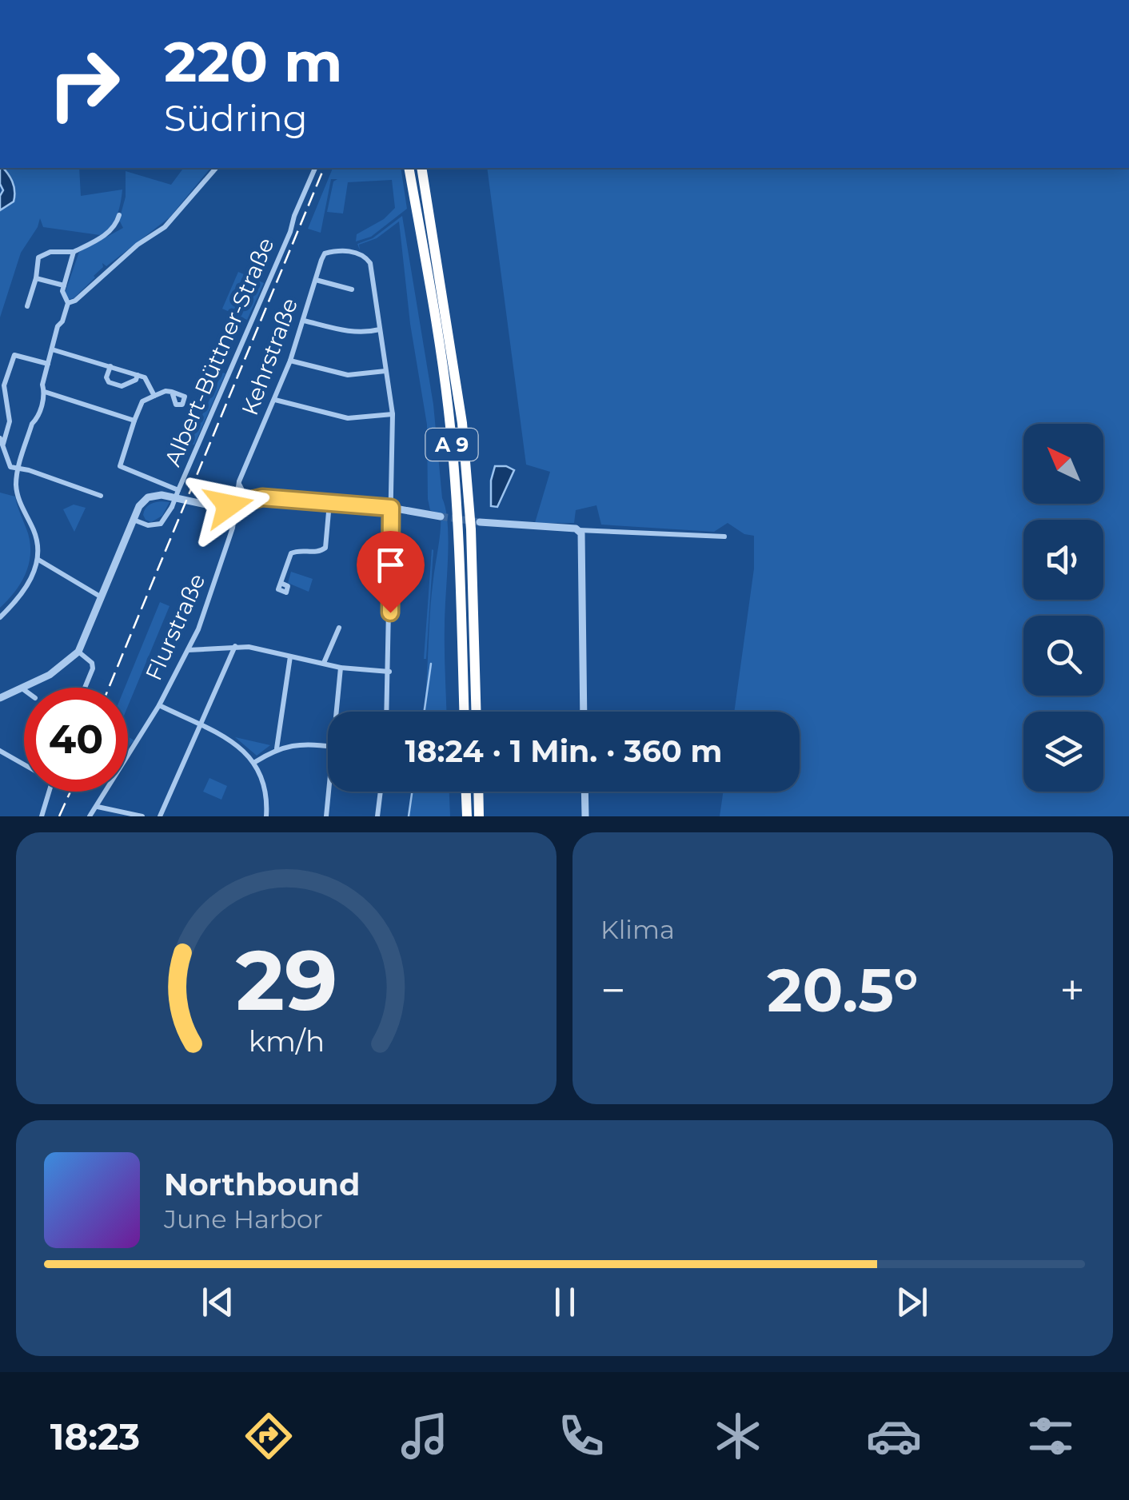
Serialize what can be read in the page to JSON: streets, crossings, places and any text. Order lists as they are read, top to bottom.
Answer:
{
  "streets": {
    "highway": ["A 9"],
    "street": ["Albert-Büttner-Straße", "Kehrstraße", "Flurstraße"]
  },
  "crossings": [
    ["Kehrstraße", "Flurstraße"]
  ],
  "north": "top left",
  "page": {
    "turn": ["220 m", "Südring"],
    "limit": "40",
    "trip": "18:24 · 1 Min. · 360 m",
    "tile": "Klima",
    "heat": ["−", "20.5°", "+"],
    "song": ["Northbound", "June Harbor"],
    "tabs": "18:23",
    "gauge": ["29", "km/h"]
  }
}
